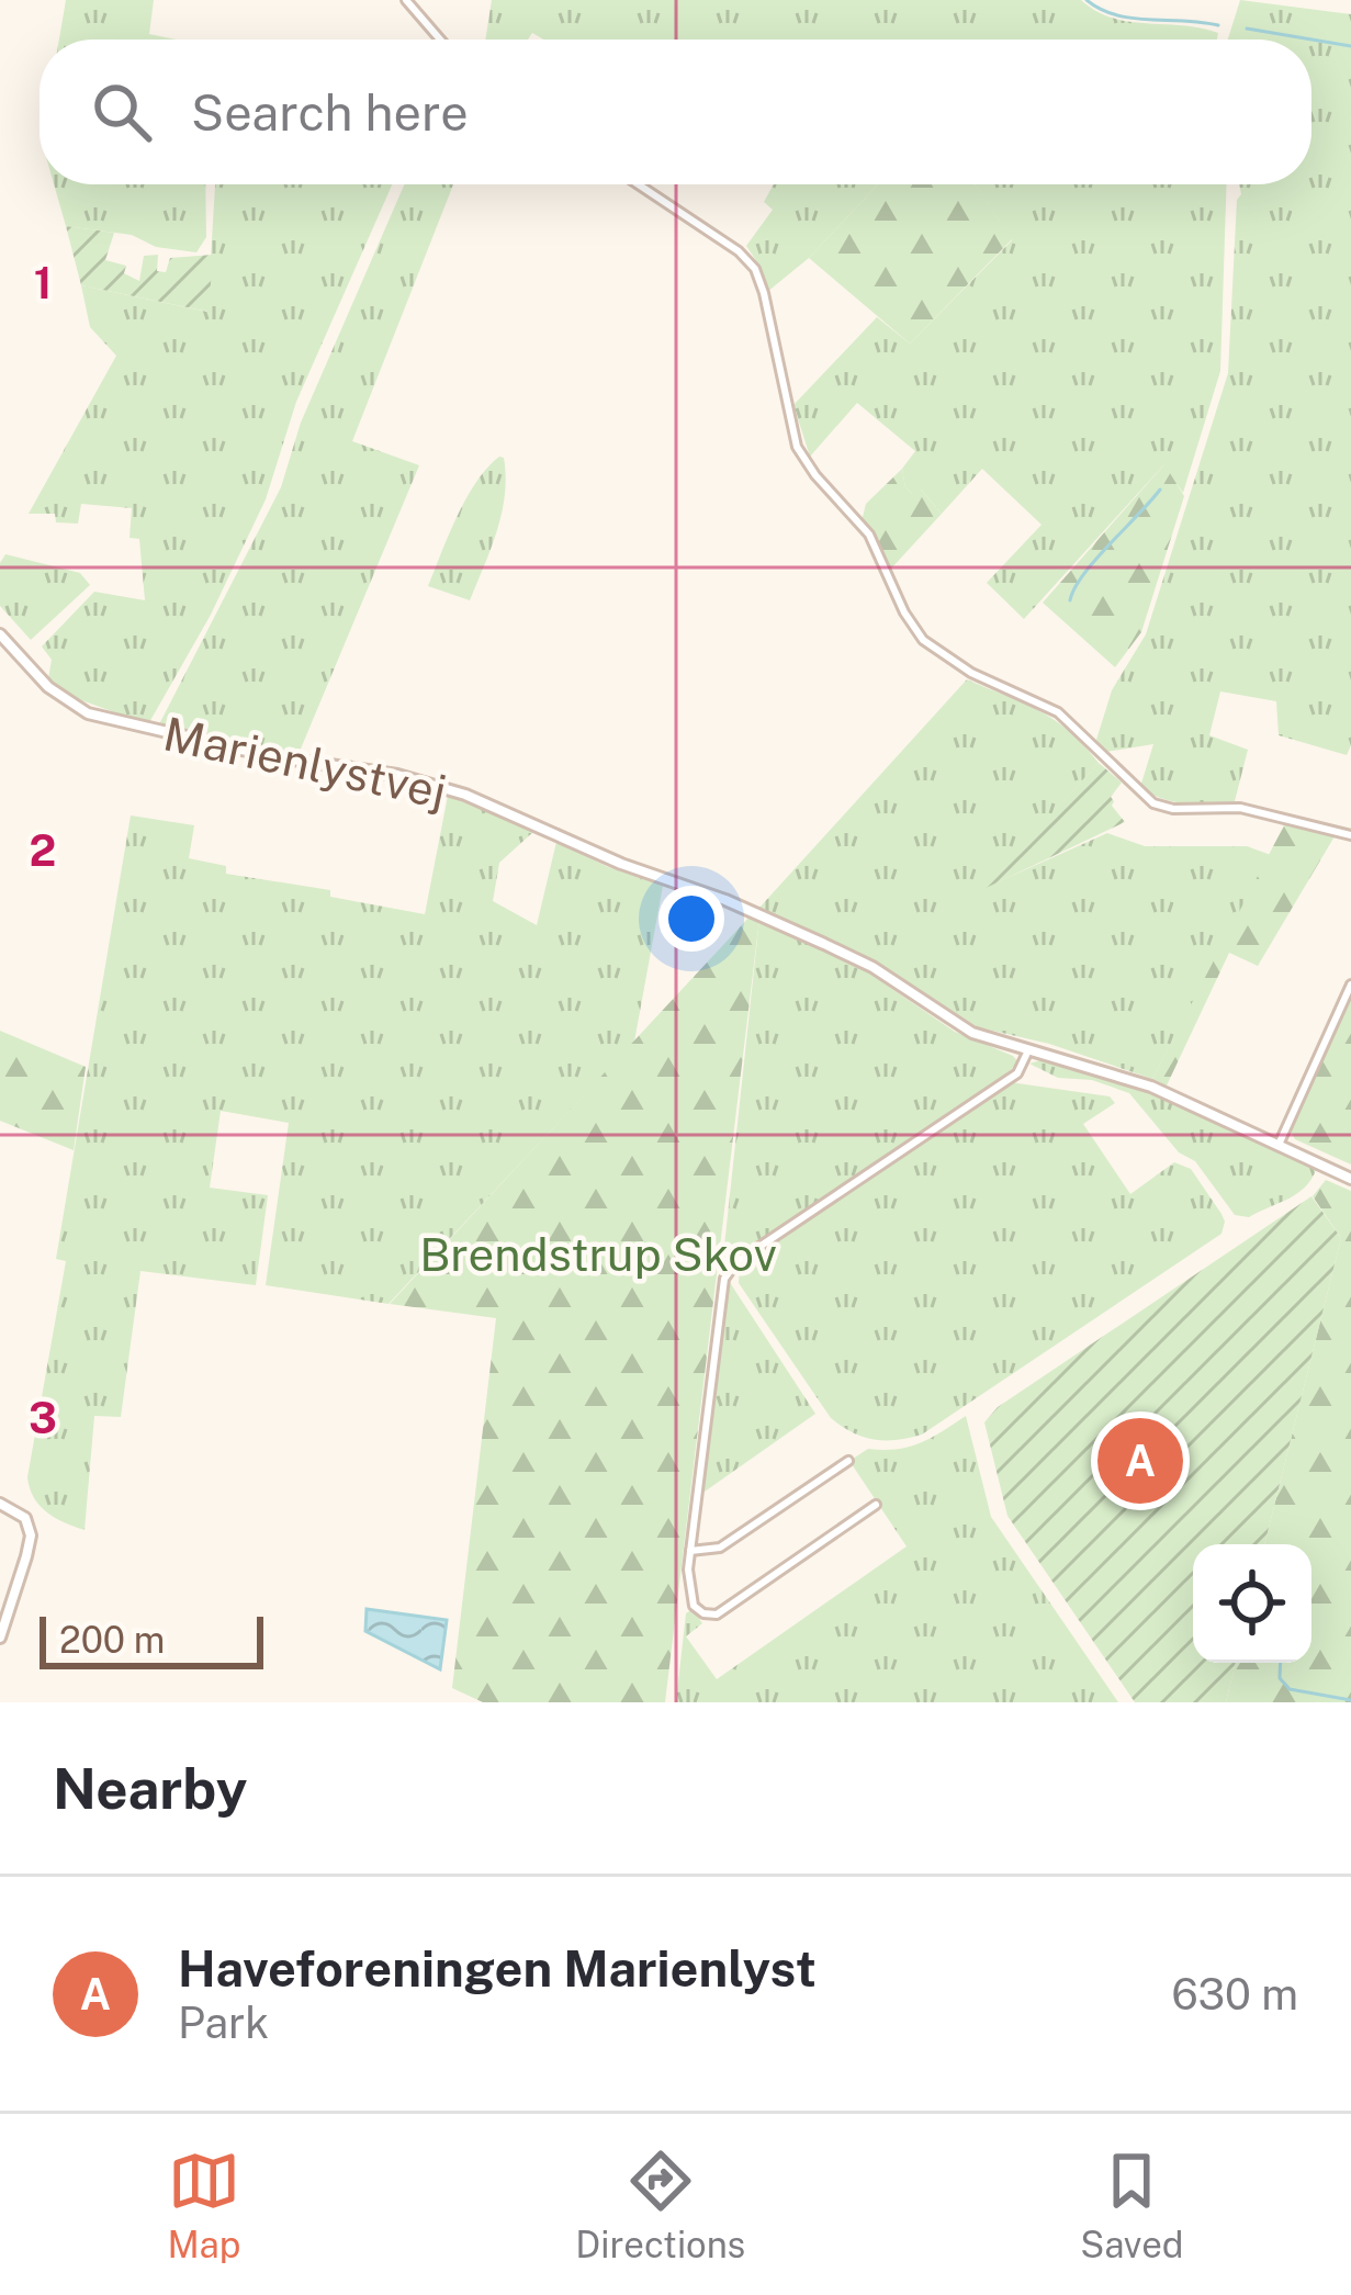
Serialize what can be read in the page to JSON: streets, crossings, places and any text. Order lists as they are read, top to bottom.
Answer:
{
  "streets": {
    "street": ["Marienlystvej"]
  },
  "parks": ["Brendstrup Skov"],
  "scale_bar": "200 m",
  "page": {
    "search": "Search here",
    "pins": "A",
    "scale": "200 m",
    "heading": "Nearby",
    "list": [
      {
        "mark": "A",
        "name": "Haveforeningen Marienlyst",
        "note": "Park",
        "value": "630 m"
      }
    ],
    "nav": ["Map", "Directions", "Saved"]
  },
  "grid": {
    "rows": ["1", "2", "3"]
  }
}
